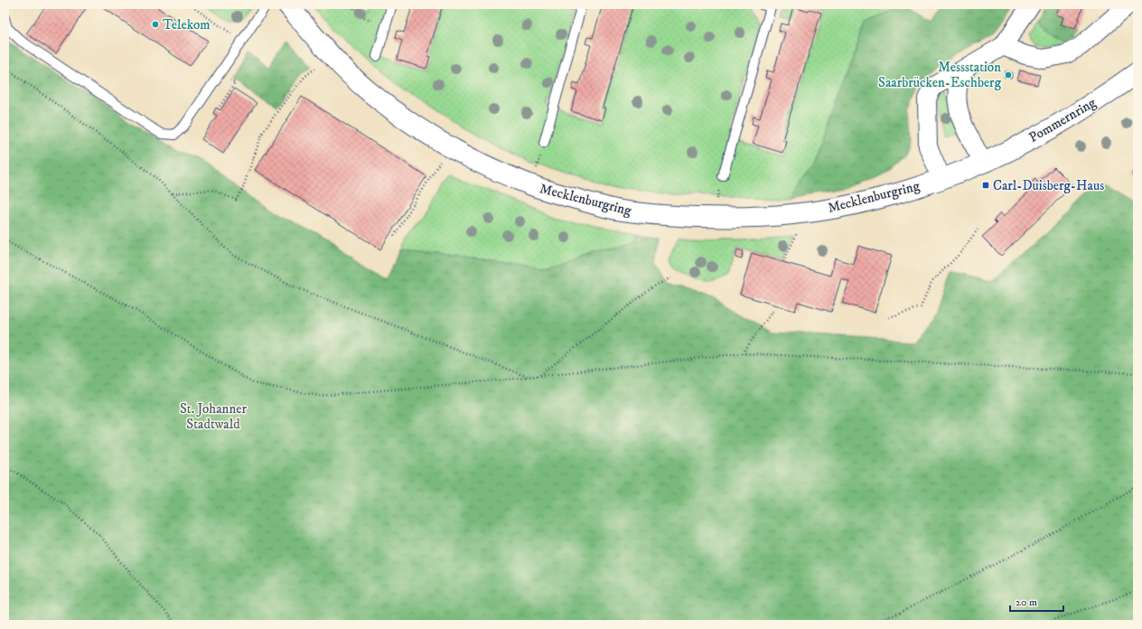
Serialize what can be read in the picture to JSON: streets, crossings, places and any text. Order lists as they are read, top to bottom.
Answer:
{
  "streets": {
    "street": ["Pommernring", "Mecklenburgring"]
  },
  "crossings": [
    ["Pommernring", "Mecklenburgring"]
  ],
  "parks": ["St. Johanner Stadtwald"],
  "places": {
    "other": ["Telekom", "Messstation Saarbrücken-Eschberg"],
    "transit": ["Carl-Duisberg-Haus"]
  },
  "scale_bar": "20 m"
}
